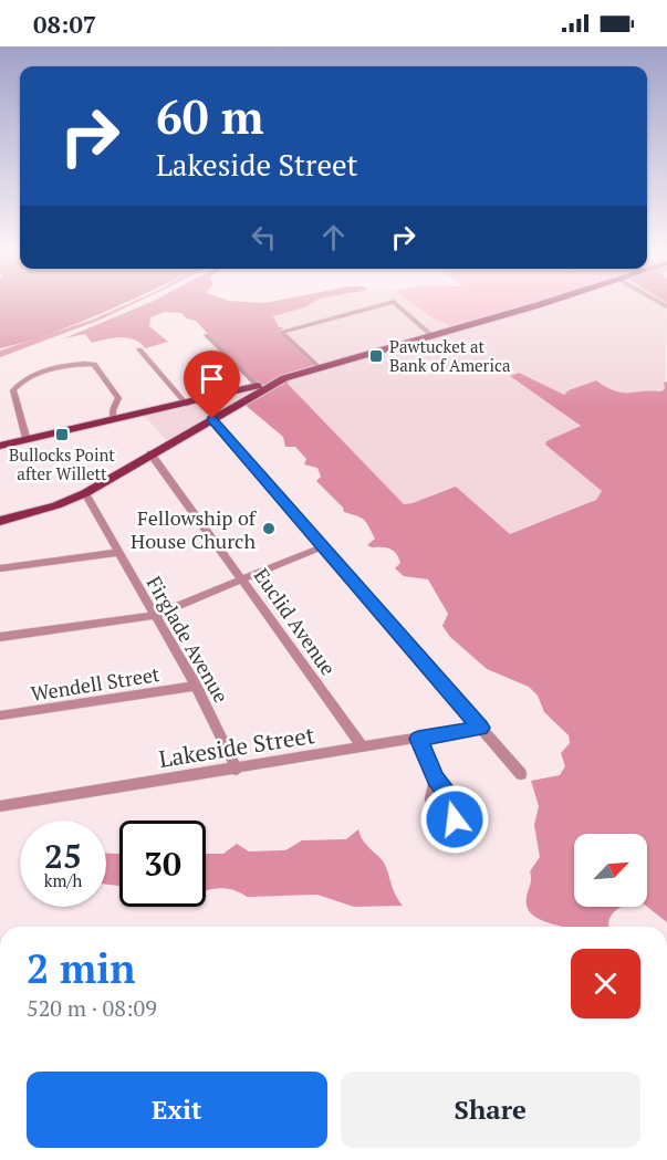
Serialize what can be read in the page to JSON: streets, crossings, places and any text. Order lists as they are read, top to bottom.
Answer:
{
  "streets": {
    "street": [
      "Euclid Avenue",
      "Firglade Avenue",
      "Wendell Street",
      "Lakeside Street"
    ]
  },
  "crossings": [
    ["Euclid Avenue", "Lakeside Street"],
    ["Firglade Avenue", "Wendell Street"],
    ["Firglade Avenue", "Lakeside Street"]
  ],
  "places": {
    "transit": ["Pawtucket at Bank of America", "Bullocks Point after Willett"],
    "other": ["Fellowship of House Church"]
  },
  "north": "top right",
  "page": {
    "status": "08:07",
    "turn": ["60 m", "Lakeside Street"],
    "speed": "25 km/h",
    "limit": "30",
    "heading": ["2 min", "520 m · 08:09"],
    "buttons": ["Exit", "Share"]
  }
}
